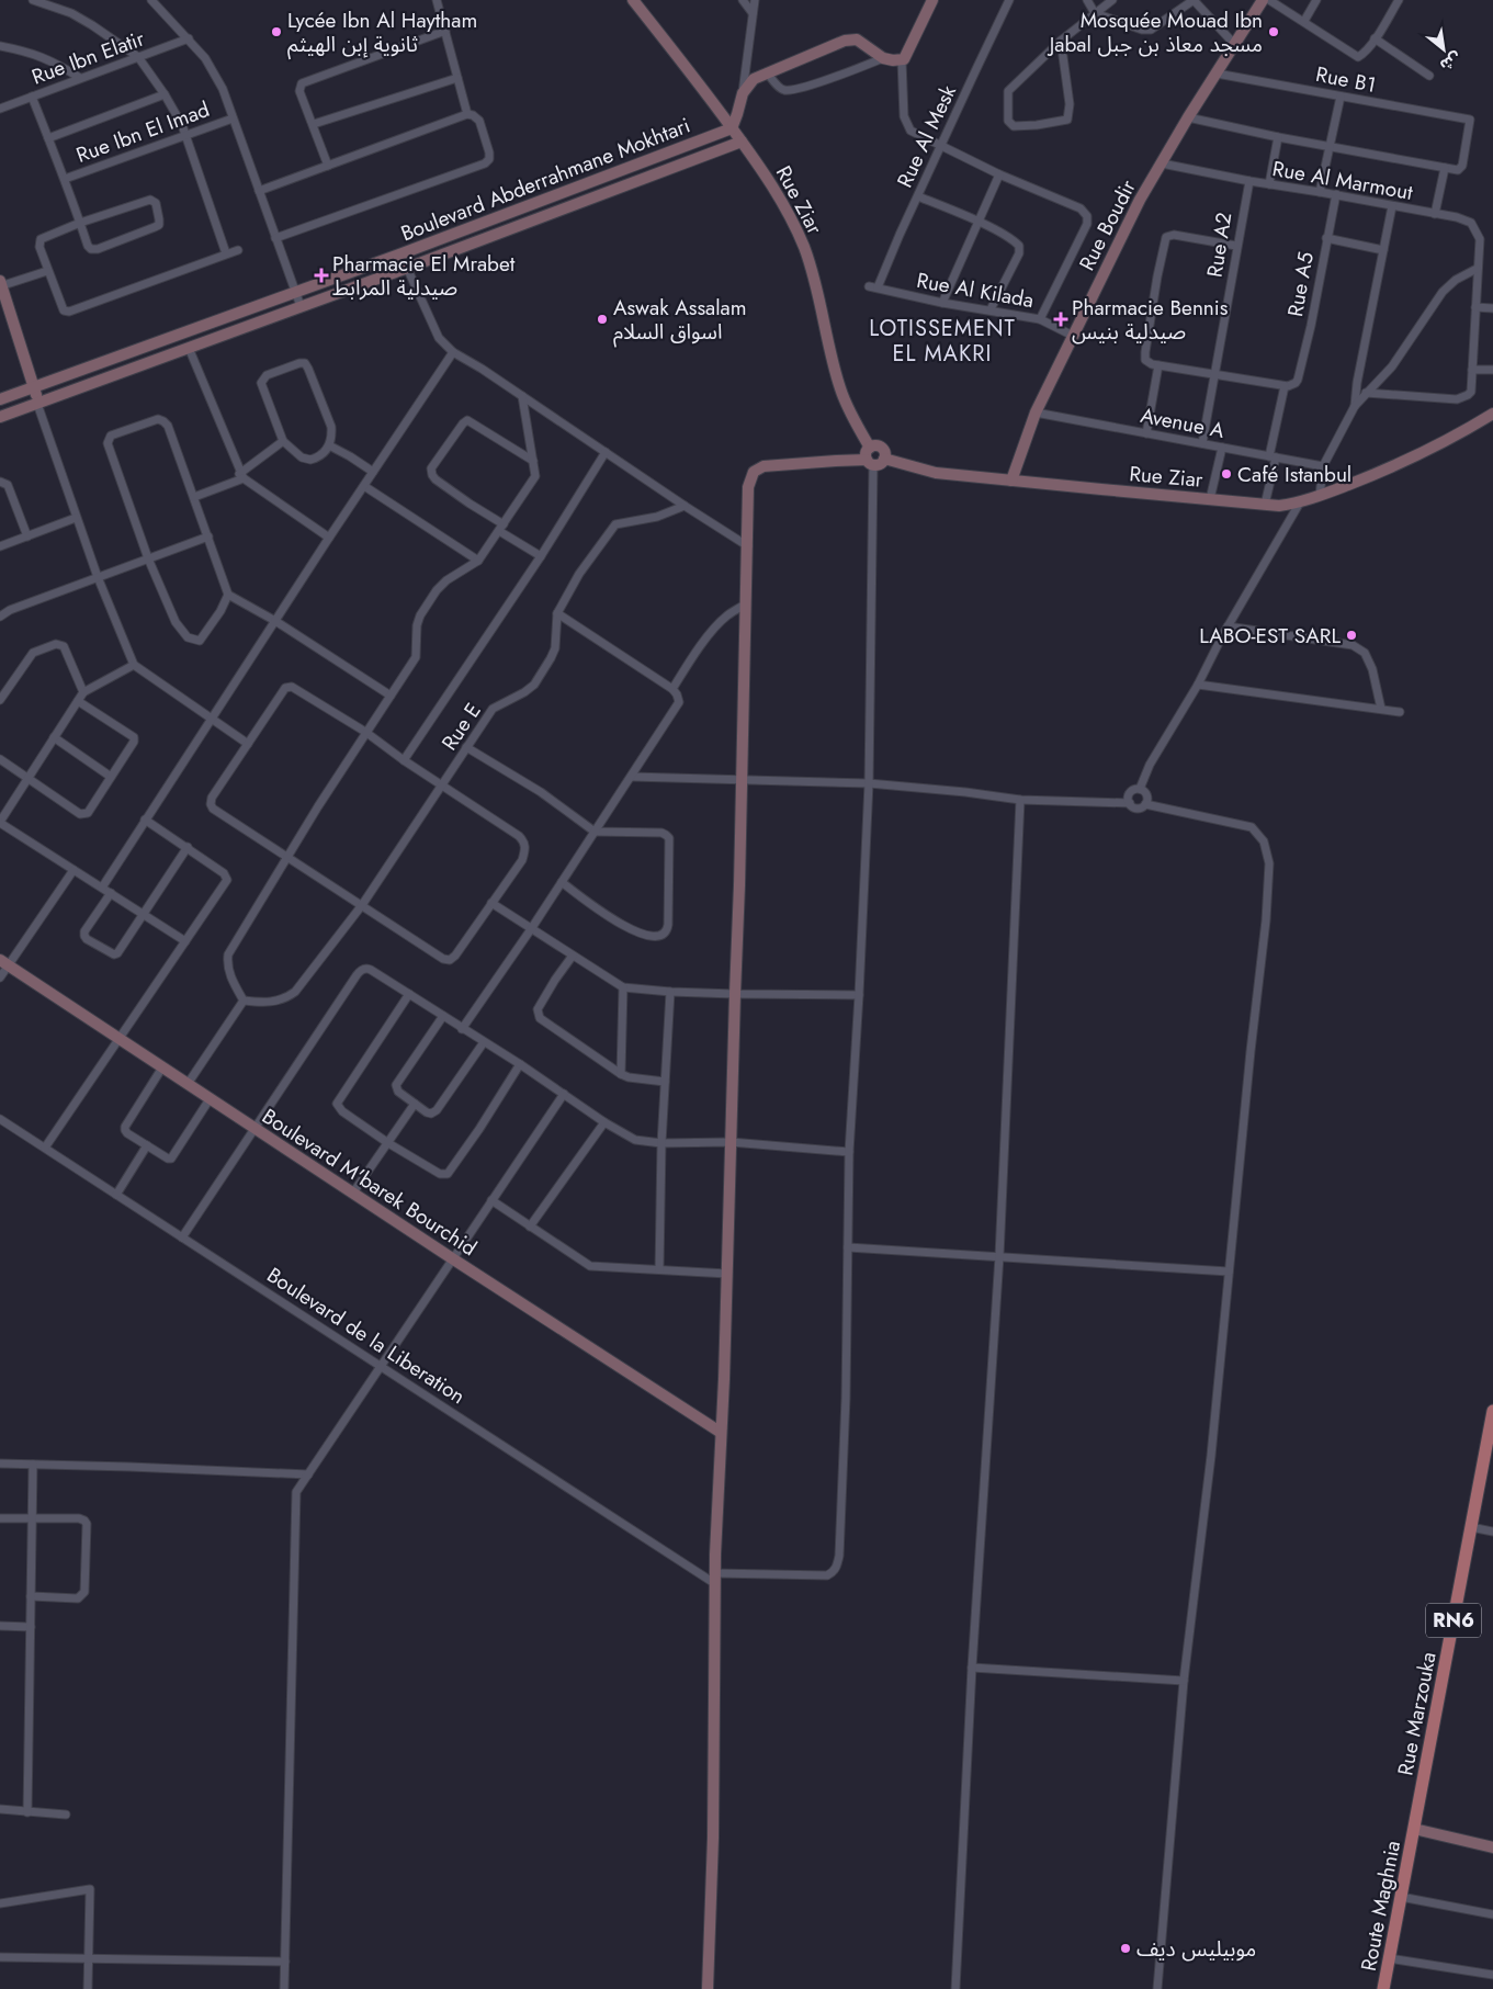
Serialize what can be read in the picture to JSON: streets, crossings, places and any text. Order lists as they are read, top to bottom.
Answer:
{
  "streets": {
    "main road": ["RN6", "Rue Marzouka", "Route Maghnia"],
    "street": [
      "Rue Ibn Elatir",
      "Rue B1",
      "Rue Ibn El Imad",
      "Rue Al Mesk",
      "Boulevard Abderrahmane Mokhtari",
      "Rue Al Marmout",
      "Rue Ziar",
      "Rue Boudir",
      "Rue A2",
      "Rue A5",
      "Rue Al Kilada",
      "Avenue A",
      "Rue E",
      "Boulevard M'barek Bourchid",
      "Boulevard de la Liberation"
    ]
  },
  "crossings": [
    ["Rue B1", "Rue Boudir"],
    ["Rue Al Mesk", "Rue Al Kilada"],
    ["Boulevard Abderrahmane Mokhtari", "Rue Ziar"],
    ["Rue Al Marmout", "Rue Boudir"],
    ["Rue Al Marmout", "Rue A2"],
    ["Rue Al Marmout", "Rue A5"],
    ["Rue Ziar", "Rue Boudir"],
    ["Rue Boudir", "Rue Al Kilada"],
    ["Rue Boudir", "Avenue A"],
    ["Rue A2", "Avenue A"],
    ["Rue Marzouka", "Route Maghnia"]
  ],
  "districts": ["LOTISSEMENT EL MAKRI"],
  "places": {
    "other": [
      "Lycée Ibn Al Haytham ثانوية إبن الهيثم",
      "Mosquée Mouad Ibn Jabal مسجد معاذ بن جبل",
      "Aswak Assalam اسواق السلام",
      "Café Istanbul",
      "LABO-EST SARL",
      "موبيليس ديف"
    ],
    "health": ["Pharmacie El Mrabet صيدلية المرابط", "Pharmacie Bennis صيدلية بنيس"]
  },
  "north": "bottom right"
}
